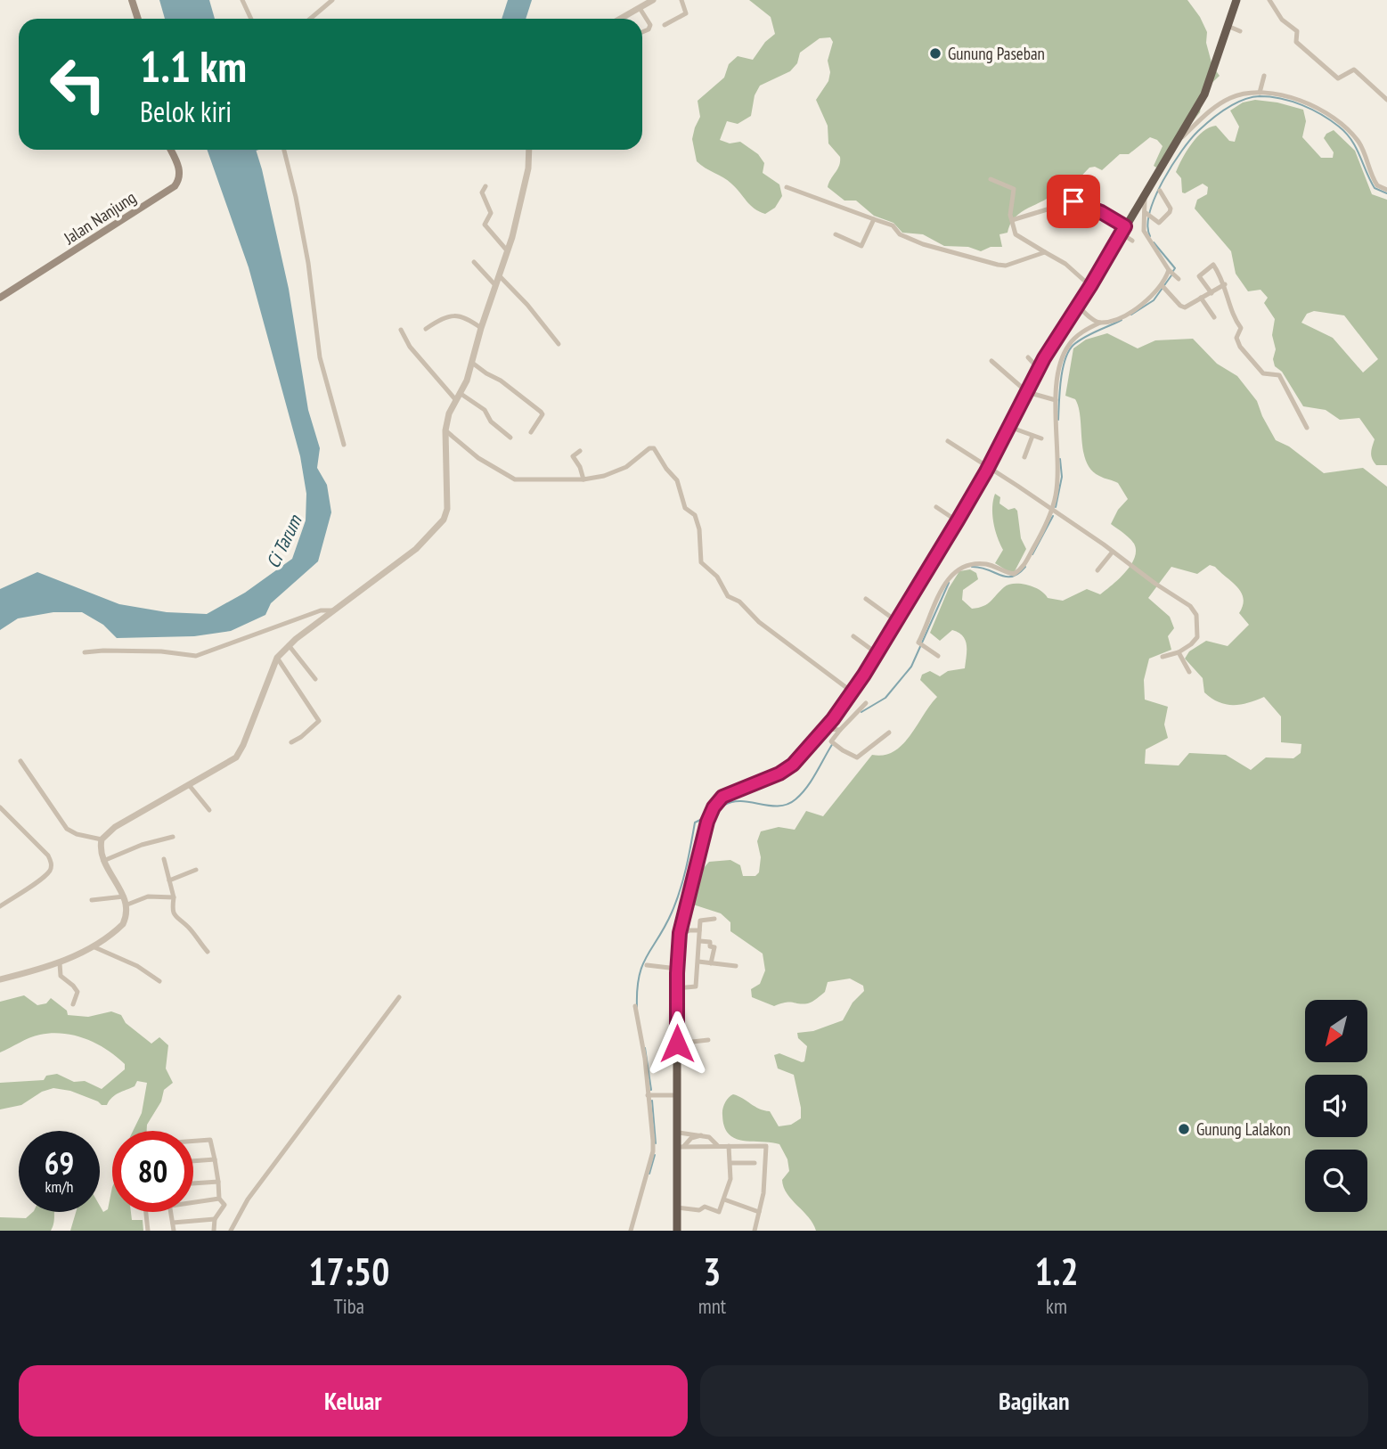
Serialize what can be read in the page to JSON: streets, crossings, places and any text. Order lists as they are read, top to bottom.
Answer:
{
  "streets": {
    "main road": ["Jalan Nanjung"]
  },
  "water": ["Ci Tarum"],
  "places": ["Gunung Paseban", "Gunung Lalakon"],
  "north": "bottom left",
  "page": {
    "turn": ["1.1 km", "Belok kiri"],
    "speed": "69 km/h",
    "limit": "80",
    "eta": [
      "17:50",
      "Tiba",
      "3",
      "mnt",
      "1.2",
      "km"
    ],
    "buttons": ["Keluar", "Bagikan"]
  }
}
